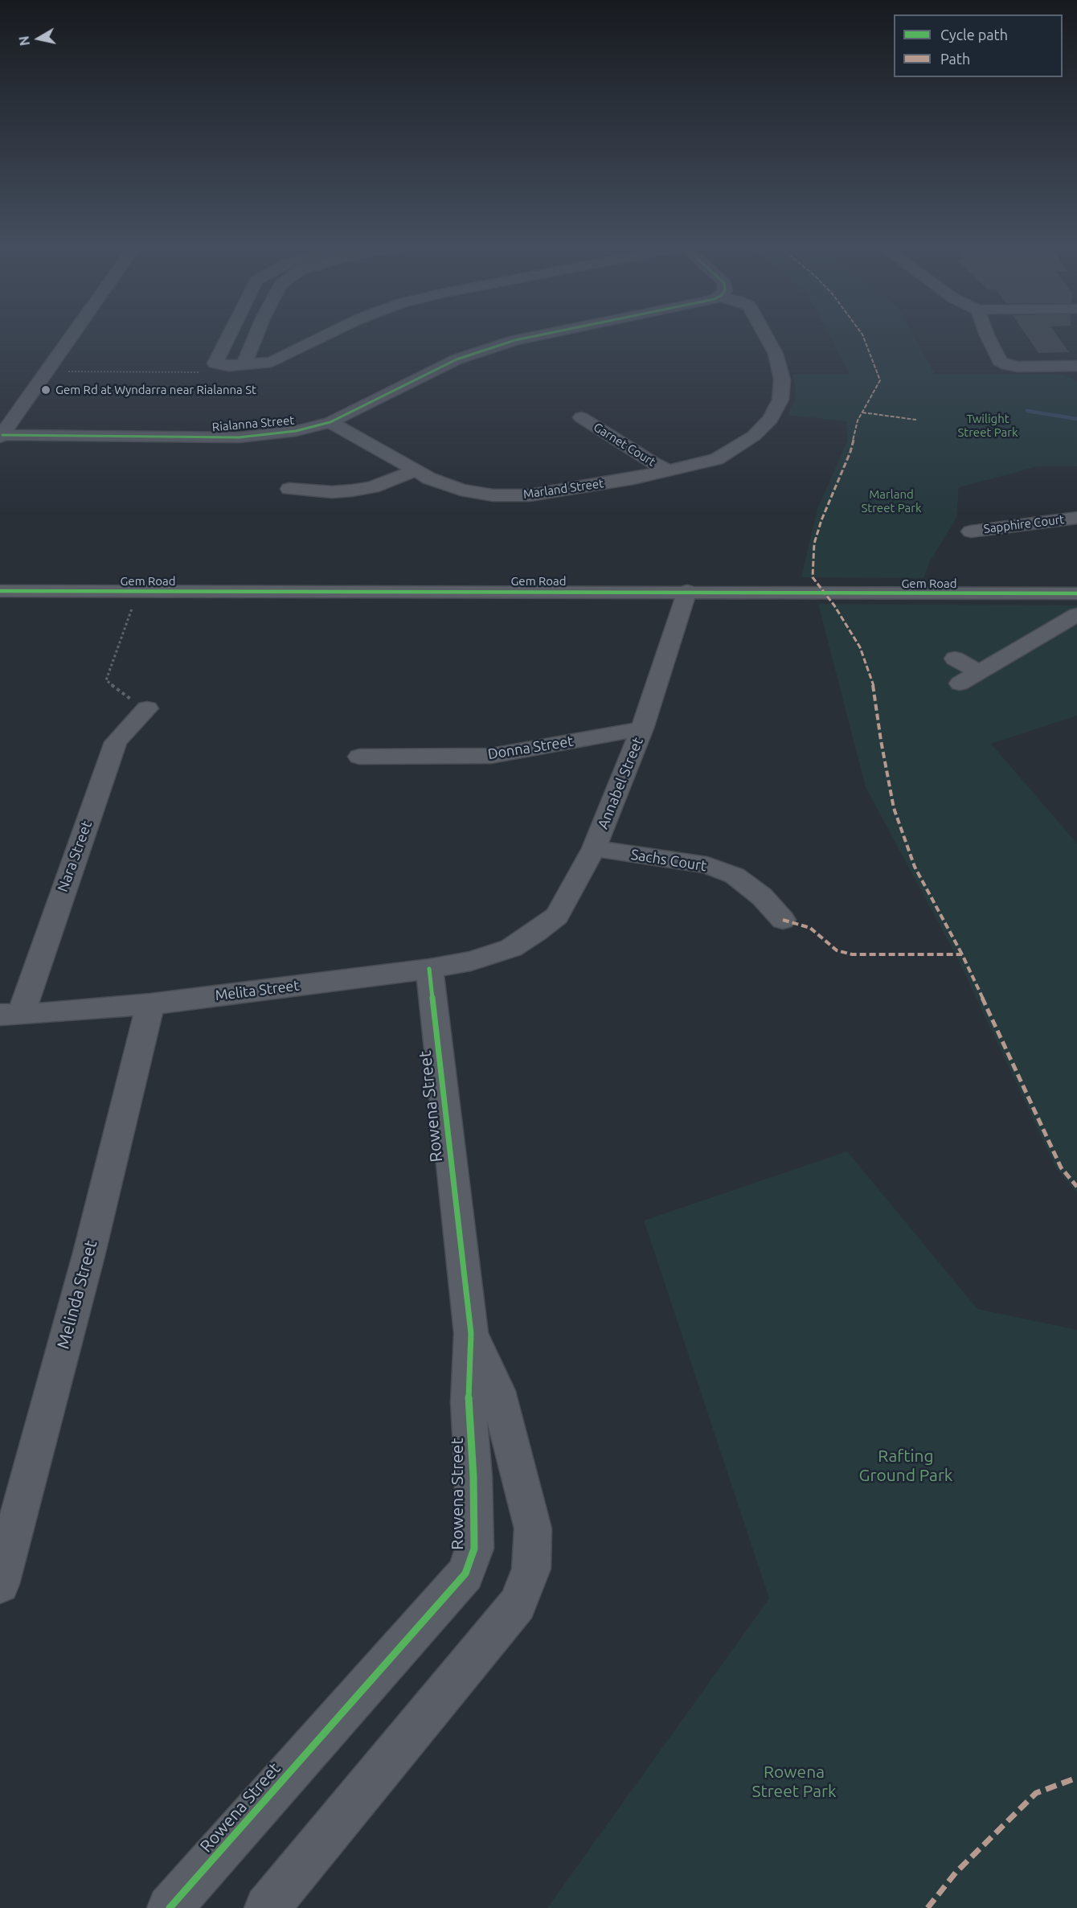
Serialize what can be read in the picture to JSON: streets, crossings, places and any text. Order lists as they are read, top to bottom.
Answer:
{
  "streets": {
    "street": [
      "Rialanna Street",
      "Garnet Court",
      "Marland Street",
      "Sapphire Court",
      "Gem Road",
      "Donna Street",
      "Annabel Street",
      "Nara Street",
      "Sachs Court",
      "Melita Street",
      "Rowena Street",
      "Melinda Street"
    ]
  },
  "crossings": [
    ["Rialanna Street", "Marland Street"],
    ["Garnet Court", "Marland Street"],
    ["Gem Road", "Annabel Street"],
    ["Donna Street", "Annabel Street"],
    ["Annabel Street", "Sachs Court"],
    ["Annabel Street", "Melita Street"],
    ["Nara Street", "Melita Street"],
    ["Melita Street", "Rowena Street"],
    ["Melita Street", "Melinda Street"]
  ],
  "parks": [
    "Twilight Street Park",
    "Marland Street Park",
    "Rafting Ground Park",
    "Rowena Street Park"
  ],
  "places": ["Gem Rd at Wyndarra near Rialanna St"],
  "legend": ["Cycle path", "Path"],
  "north": "left"
}
